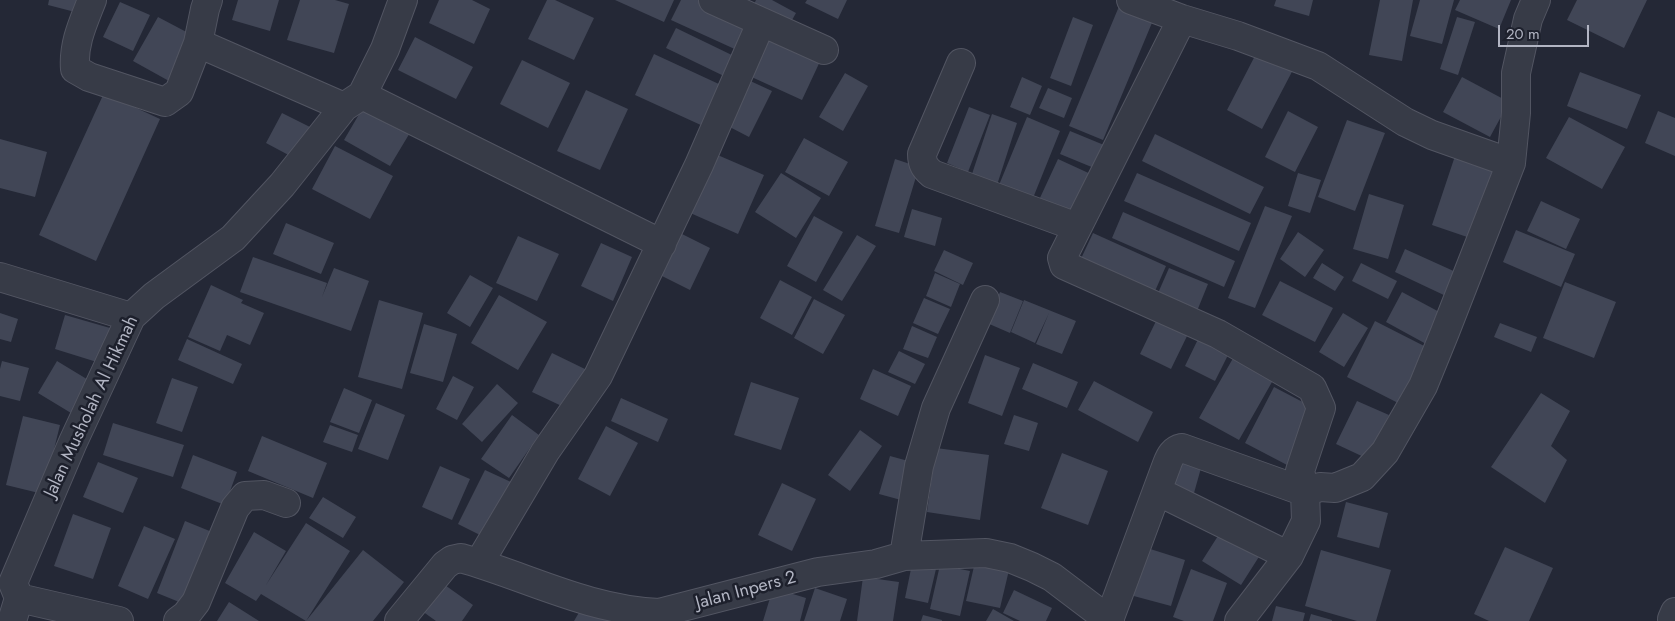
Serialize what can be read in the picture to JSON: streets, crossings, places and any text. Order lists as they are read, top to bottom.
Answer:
{
  "streets": {
    "street": ["Jalan Musholah Al Hikmah", "Jalan Inpers 2"]
  },
  "scale_bar": "20 m"
}
